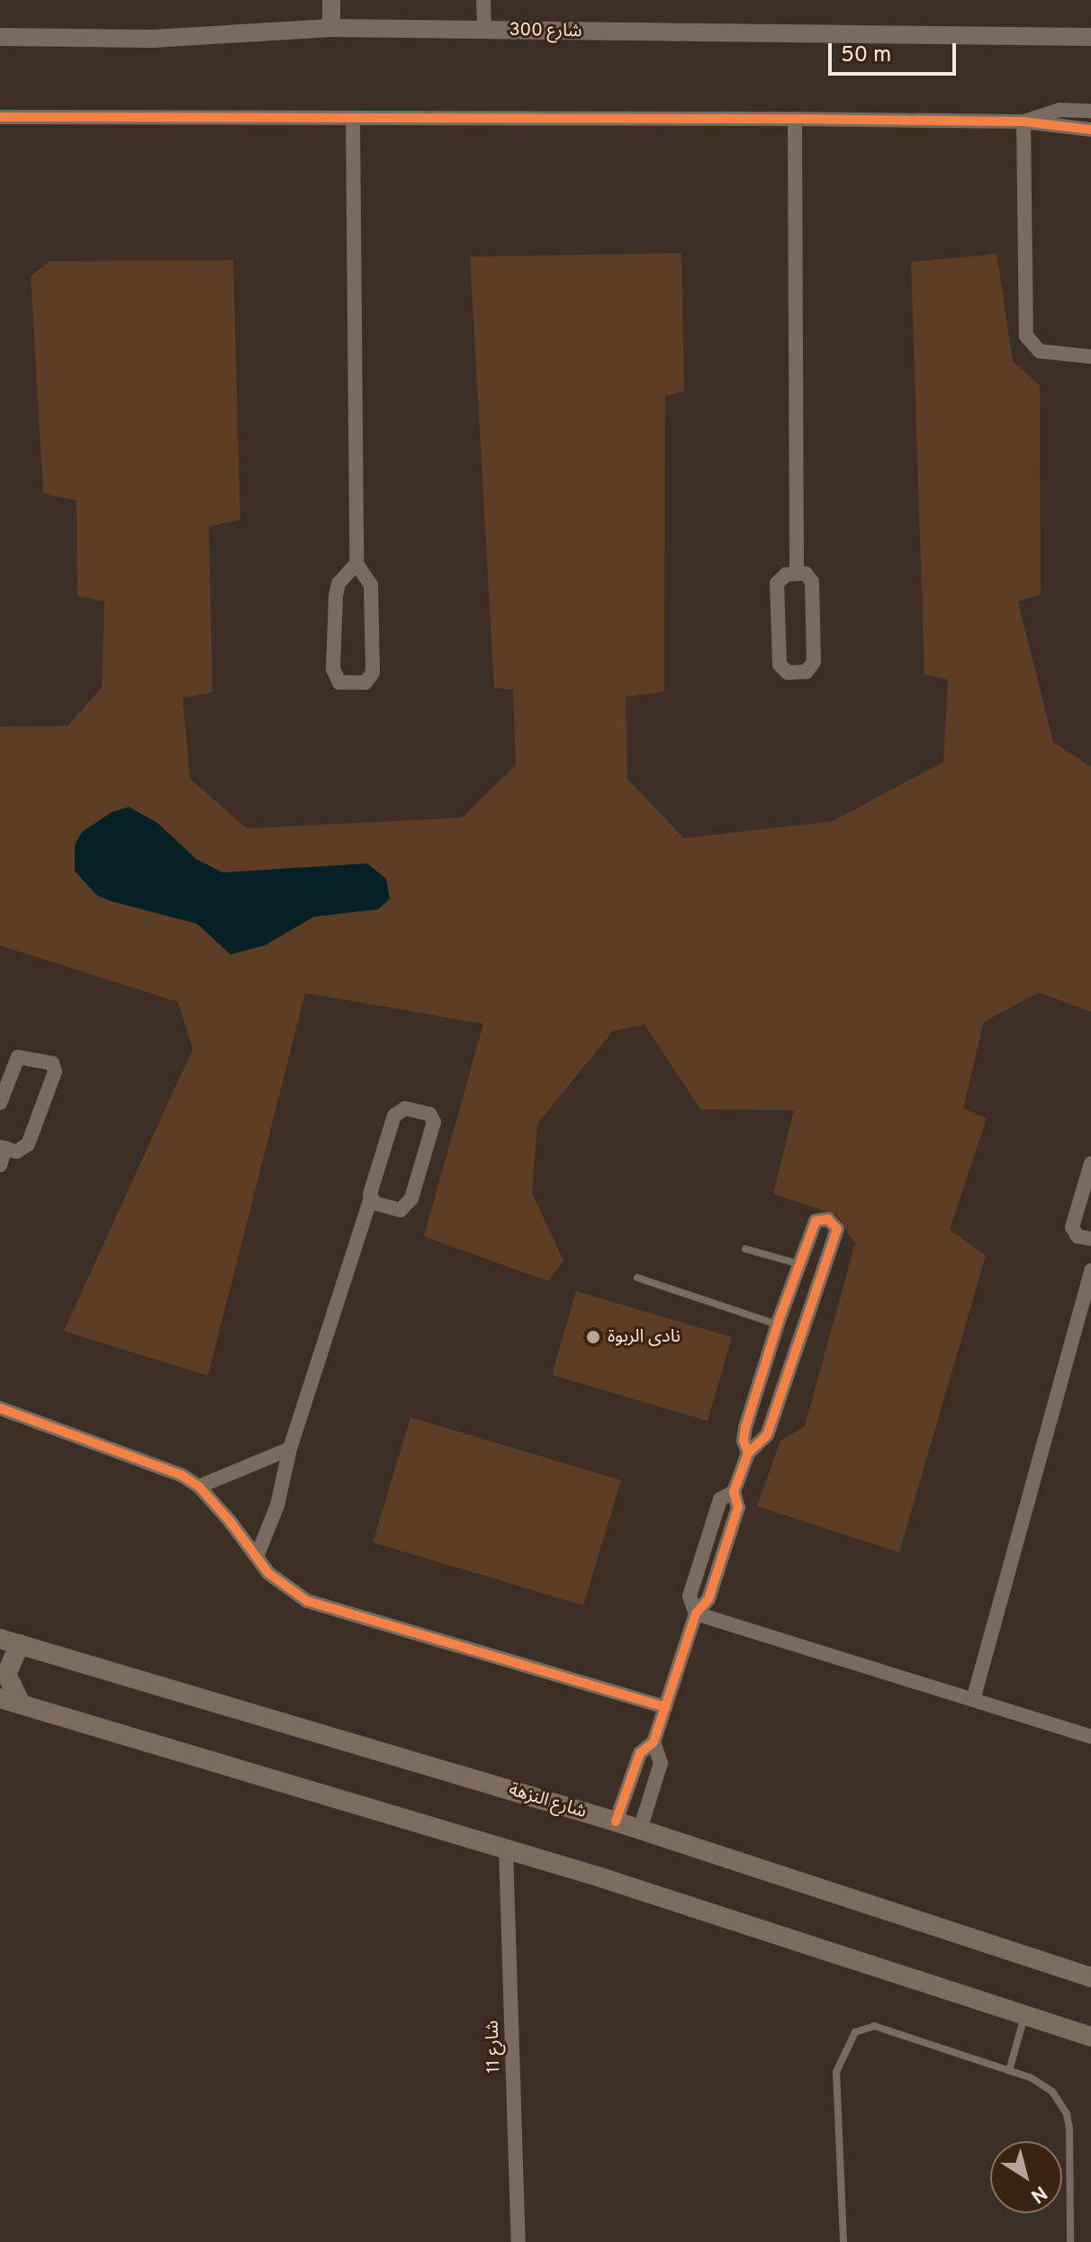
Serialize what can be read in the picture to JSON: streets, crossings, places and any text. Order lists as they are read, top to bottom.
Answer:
{
  "streets": {
    "main road": ["شارع النزهة"],
    "street": ["شارع 300", "شارع 11"]
  },
  "places": ["نادى الربوة"],
  "scale_bar": "50 m",
  "north": "bottom right"
}
